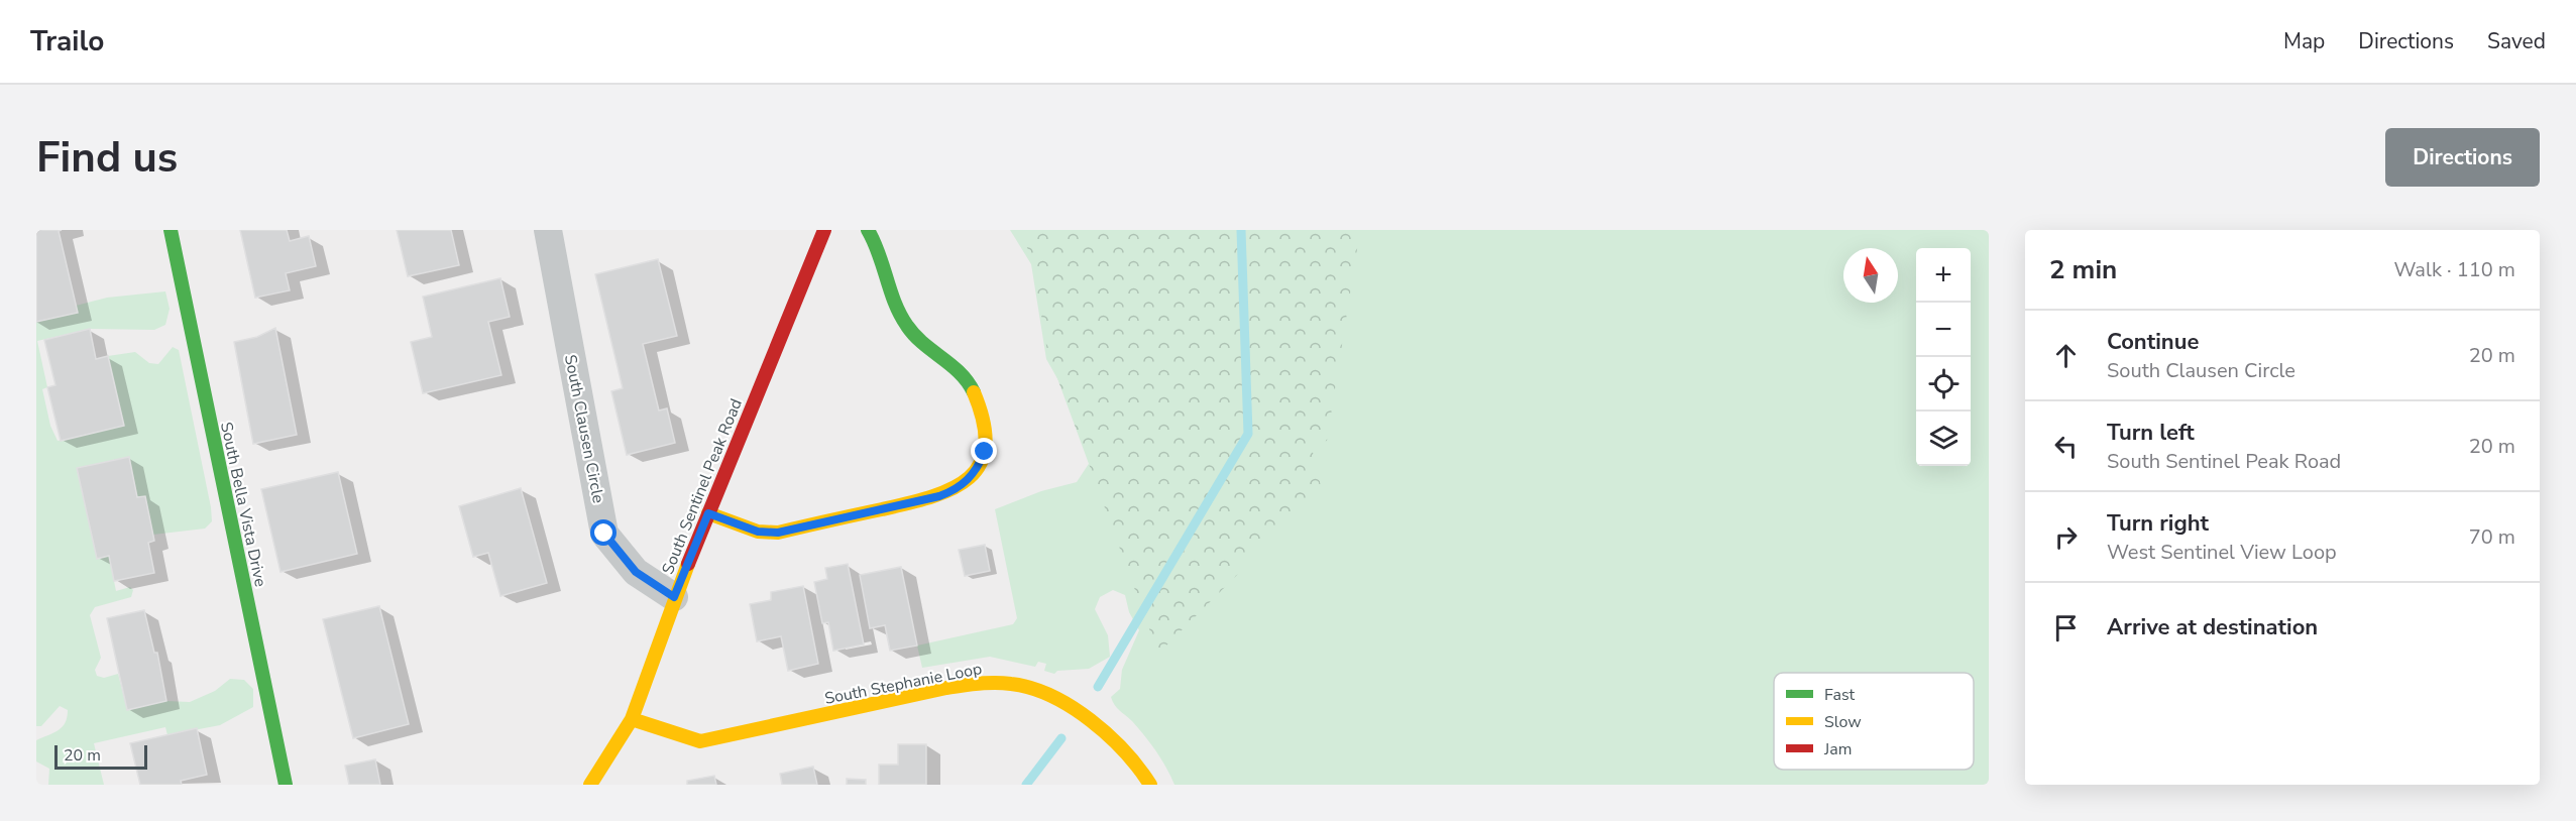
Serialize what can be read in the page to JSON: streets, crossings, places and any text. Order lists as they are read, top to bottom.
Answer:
{
  "streets": {
    "street": [
      "South Clausen Circle",
      "South Sentinel Peak Road",
      "South Bella Vista Drive",
      "South Stephanie Loop"
    ]
  },
  "crossings": [
    ["South Clausen Circle", "South Sentinel Peak Road"],
    ["South Sentinel Peak Road", "South Stephanie Loop"]
  ],
  "legend": ["Fast", "Slow", "Jam"],
  "scale_bar": "20 m",
  "north": "top",
  "page": {
    "header": "Trailo",
    "nav": ["Map", "Directions", "Saved"],
    "buttons": "Directions",
    "title": "Find us",
    "heading": ["2 min", "Walk · 110 m"],
    "map_buttons": ["+", "−"],
    "list": [
      ["Continue", "South Clausen Circle", "20 m"],
      ["Turn left", "South Sentinel Peak Road", "20 m"],
      ["Turn right", "West Sentinel View Loop", "70 m"],
      "Arrive at destination"
    ],
    "scale": "20 m"
  }
}
